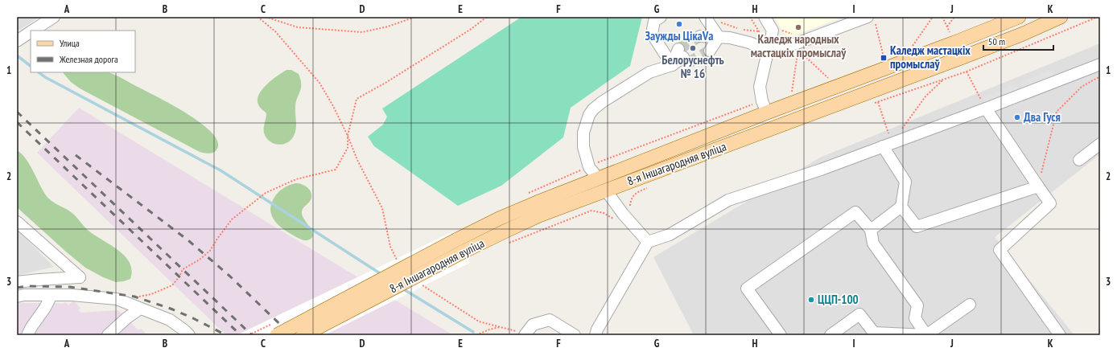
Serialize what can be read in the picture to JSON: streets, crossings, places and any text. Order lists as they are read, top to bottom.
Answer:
{
  "streets": {
    "main road": ["8-я Іншагародняя вуліца"]
  },
  "places": {
    "other": [
      "Заужды ЦікаVа",
      "Каледж народных мастацкіх промыслаў",
      "Белоруснефть № 16",
      "Два Гуся",
      "ЦЦП-100"
    ],
    "transit": ["Каледж мастацкіх промыслаў"]
  },
  "legend": ["Улица", "Железная дорога"],
  "scale_bar": "50 m",
  "grid": {
    "columns": [
      "A",
      "B",
      "C",
      "D",
      "E",
      "F",
      "G",
      "H",
      "I",
      "J",
      "K"
    ],
    "rows": ["1", "2", "3"]
  }
}
